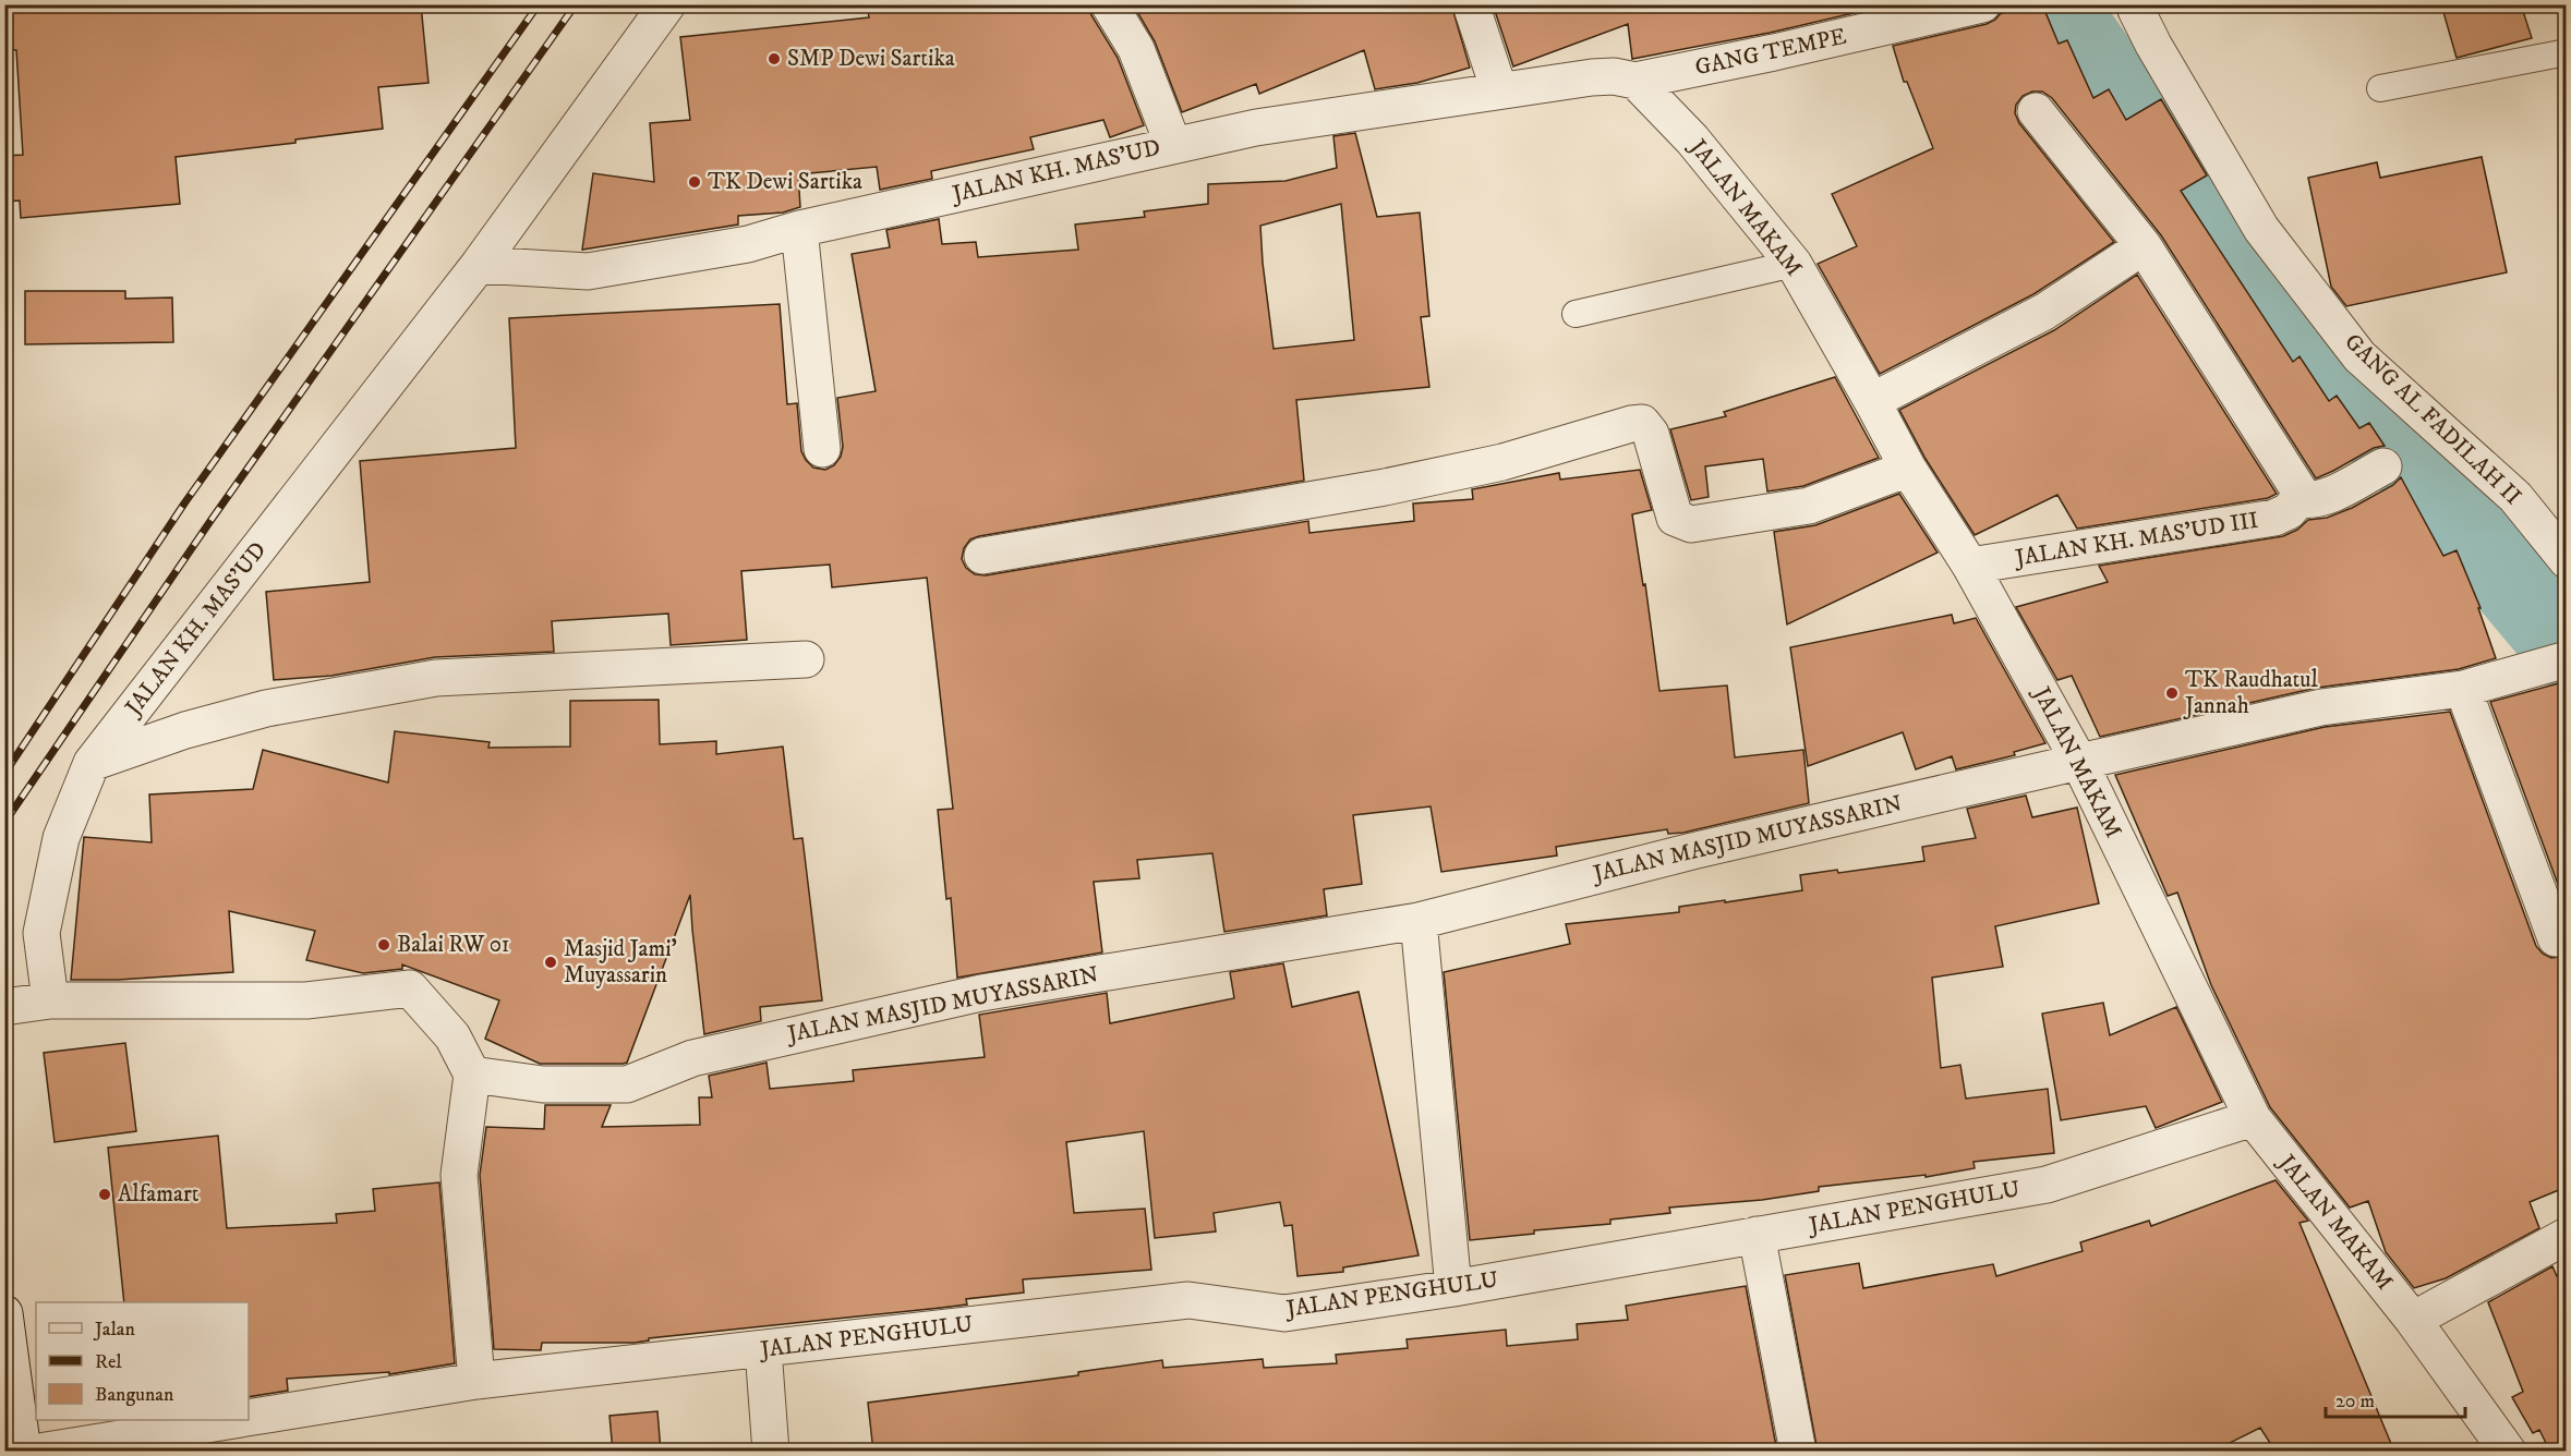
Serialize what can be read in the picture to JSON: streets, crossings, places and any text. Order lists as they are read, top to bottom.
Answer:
{
  "streets": {
    "street": [
      "GANG TEMPE",
      "JALAN KH. MAS'UD",
      "JALAN MAKAM",
      "GANG AL FADILAH II",
      "JALAN KH. MAS'UD III",
      "JALAN MASJID MUYASSARIN",
      "JALAN PENGHULU"
    ]
  },
  "crossings": [
    ["GANG TEMPE", "JALAN KH. MAS'UD"],
    ["GANG TEMPE", "JALAN MAKAM"],
    ["JALAN KH. MAS'UD", "JALAN MAKAM"],
    ["JALAN MAKAM", "JALAN KH. MAS'UD III"],
    ["JALAN MAKAM", "JALAN MASJID MUYASSARIN"],
    ["JALAN MAKAM", "JALAN PENGHULU"]
  ],
  "places": [
    "SMP Dewi Sartika",
    "TK Dewi Sartika",
    "TK Raudhatul Jannah",
    "Balai RW 01",
    "Masjid Jami' Muyassarin",
    "Alfamart"
  ],
  "legend": ["Jalan", "Rel", "Bangunan"],
  "scale_bar": "20 m"
}
